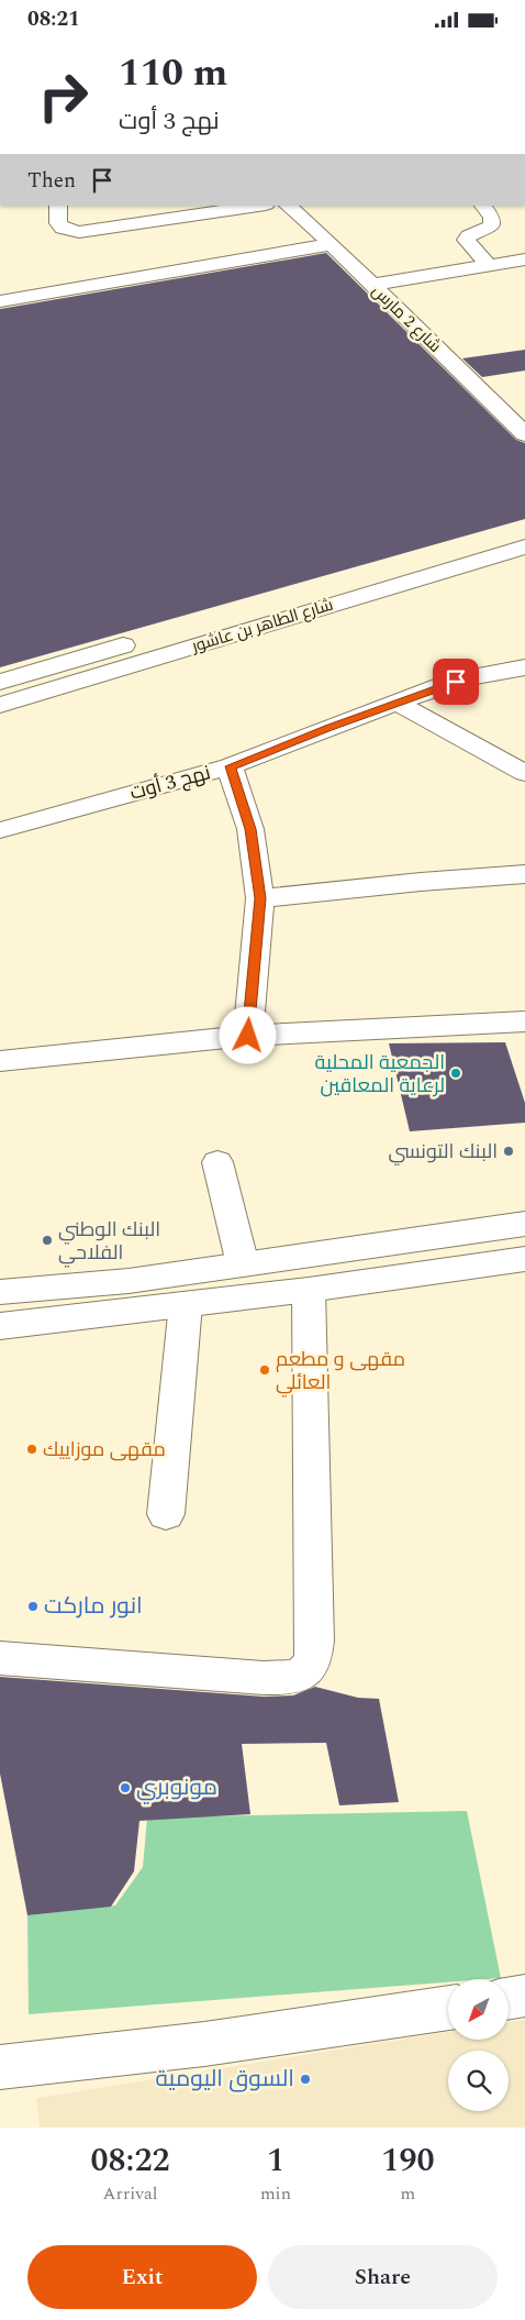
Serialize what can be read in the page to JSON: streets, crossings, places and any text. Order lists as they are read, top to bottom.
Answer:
{
  "streets": {
    "main road": ["شارع 2 مارس", "شارع الطاهر بن عاشور", "نهج 3 أوت"]
  },
  "places": [
    "الجمعية المحلية لرعاية المعاقين",
    "البنك التونسي",
    "البنك الوطني الفلاحي",
    "مقهى و مطعم العائلي",
    "مقهى موزاييك",
    "انور ماركت",
    "مونوبري",
    "السوق اليومية"
  ],
  "north": "bottom left",
  "page": {
    "status": "08:21",
    "turn": ["110 m", "نهج 3 أوت"],
    "then": "Then",
    "eta": [
      "08:22",
      "Arrival",
      "1",
      "min",
      "190",
      "m"
    ],
    "buttons": ["Exit", "Share"]
  }
}
